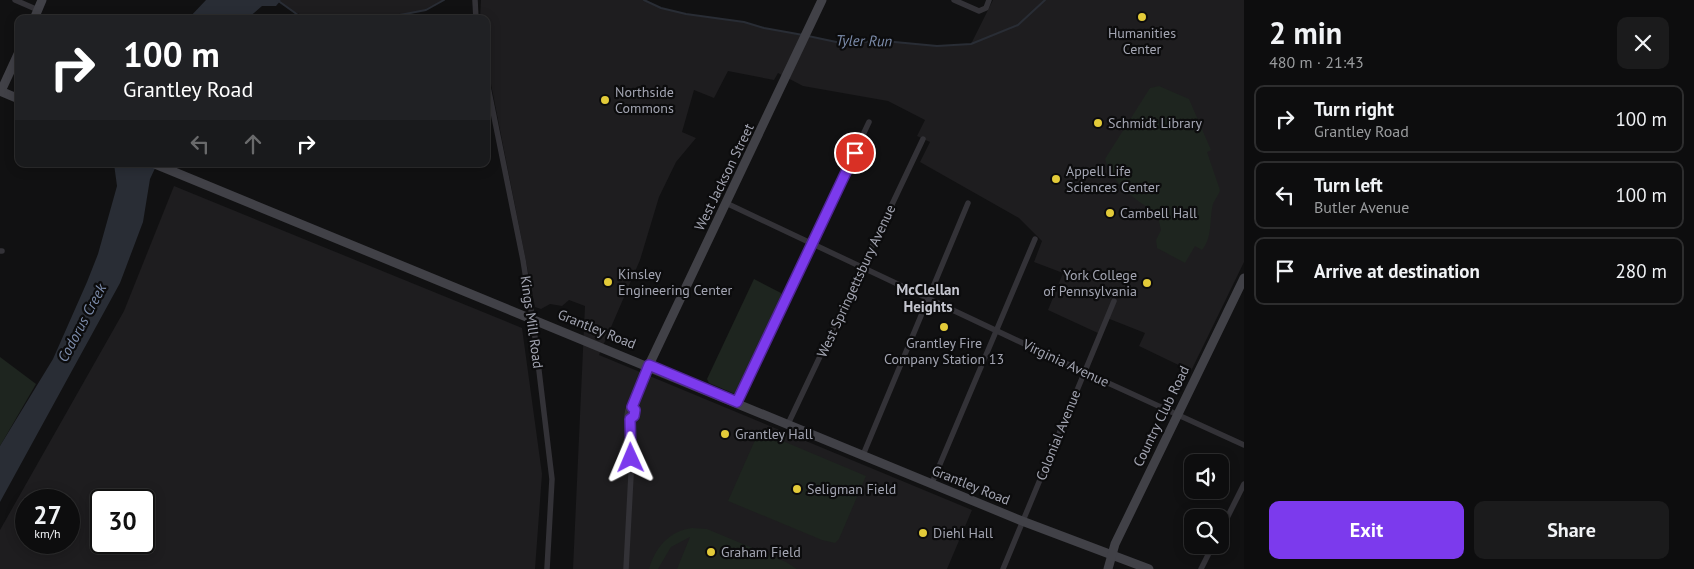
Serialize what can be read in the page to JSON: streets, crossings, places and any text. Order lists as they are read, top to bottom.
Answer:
{
  "streets": {
    "street": [
      "West Jackson Street",
      "West Springettsbury Avenue",
      "Kings Mill Road",
      "Grantley Road",
      "Virginia Avenue",
      "Country Club Road",
      "Colonial Avenue"
    ]
  },
  "crossings": [
    ["West Jackson Street", "Grantley Road"],
    ["West Jackson Street", "Virginia Avenue"],
    ["West Springettsbury Avenue", "Grantley Road"],
    ["West Springettsbury Avenue", "Virginia Avenue"],
    ["Kings Mill Road", "Grantley Road"],
    ["Grantley Road", "Country Club Road"],
    ["Grantley Road", "Colonial Avenue"],
    ["Virginia Avenue", "Country Club Road"],
    ["Virginia Avenue", "Colonial Avenue"]
  ],
  "districts": ["McClellan Heights"],
  "water": ["Tyler Run", "Codorus Creek"],
  "places": [
    "Humanities Center",
    "Northside Commons",
    "Schmidt Library",
    "Appell Life Sciences Center",
    "Cambell Hall",
    "Kinsley Engineering Center",
    "York College of Pennsylvania",
    "Grantley Fire Company Station 13",
    "Grantley Hall",
    "Seligman Field",
    "Diehl Hall",
    "Graham Field"
  ],
  "page": {
    "heading": ["2 min", "480 m · 21:43"],
    "turn": ["100 m", "Grantley Road"],
    "list": [
      {
        "name": "Turn right",
        "note": "Grantley Road",
        "value": "100 m"
      },
      {
        "name": "Turn left",
        "note": "Butler Avenue",
        "value": "100 m"
      },
      {
        "name": "Arrive at destination",
        "value": "280 m"
      }
    ],
    "speed": "27 km/h",
    "limit": "30",
    "buttons": ["Exit", "Share"]
  }
}
